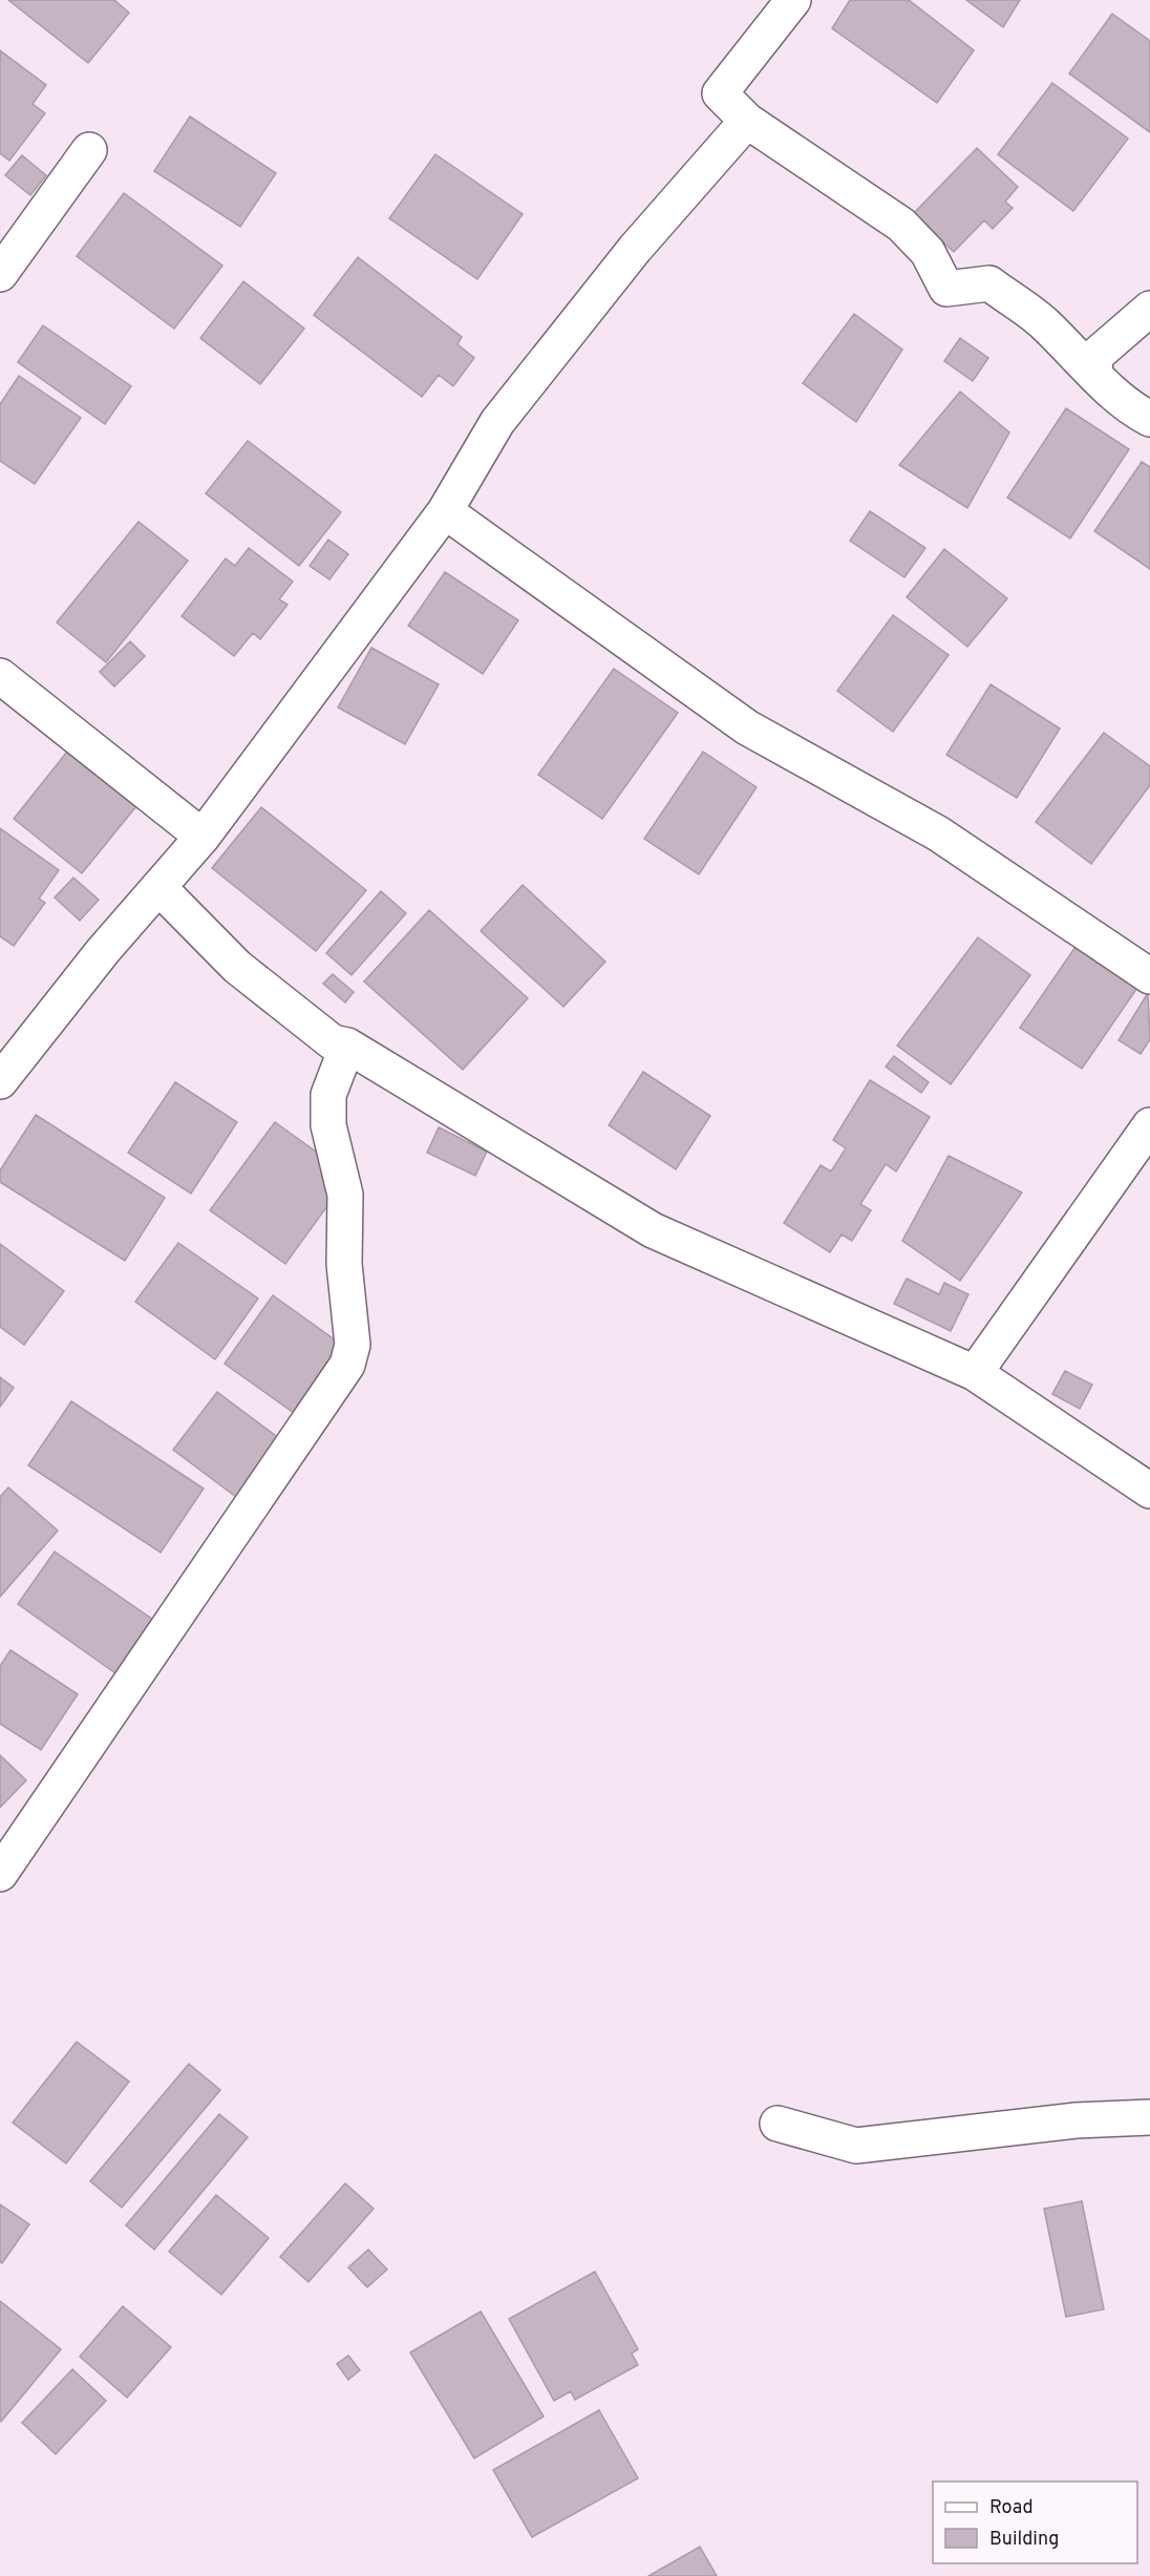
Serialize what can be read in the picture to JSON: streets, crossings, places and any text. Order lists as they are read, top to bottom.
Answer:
{
  "legend": ["Road", "Building"]
}
